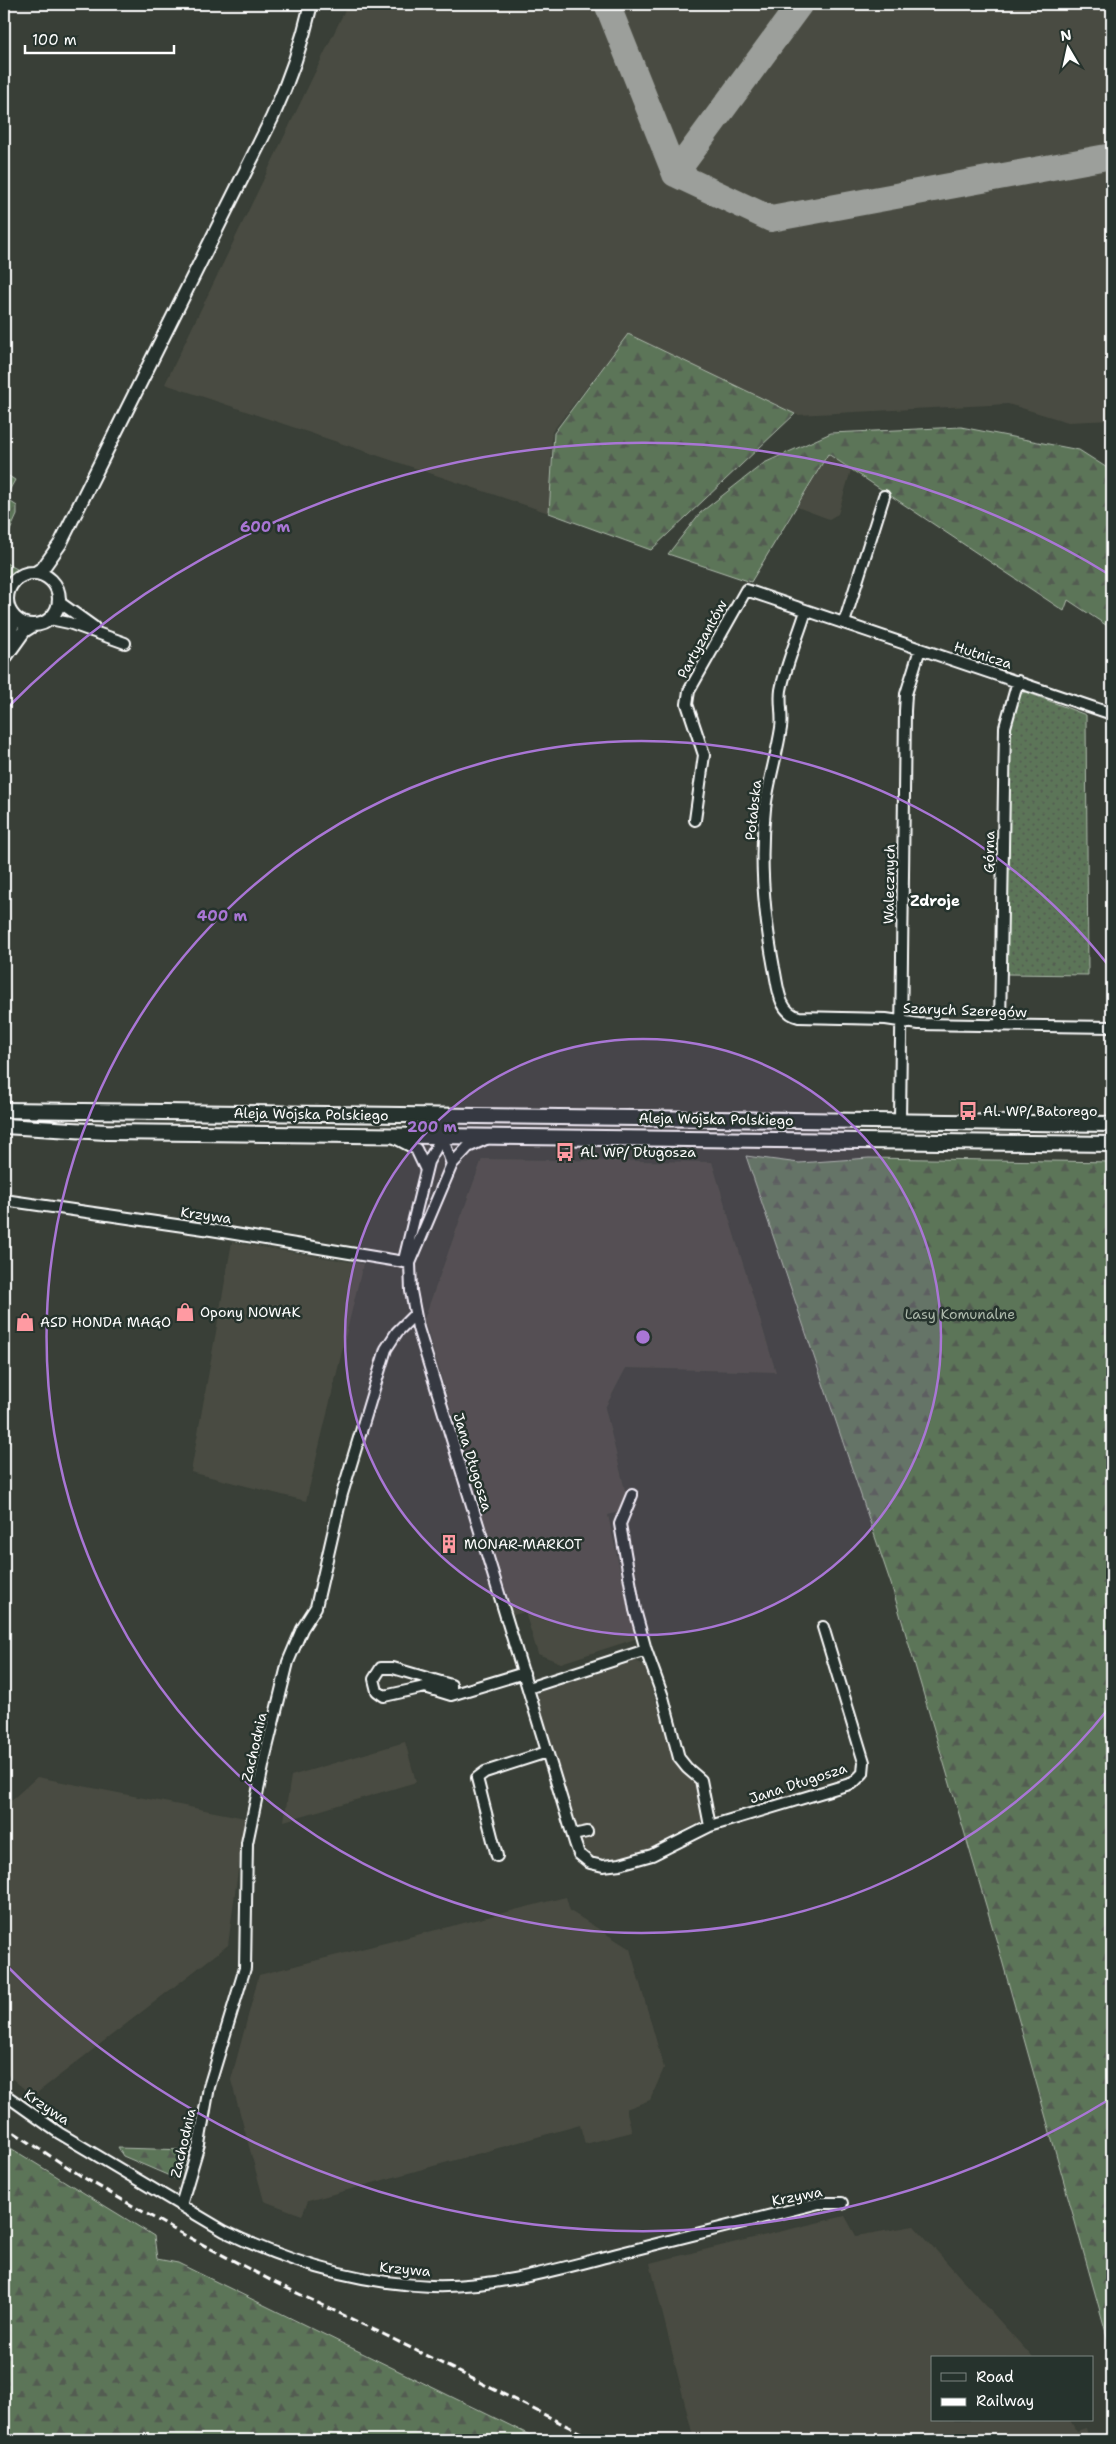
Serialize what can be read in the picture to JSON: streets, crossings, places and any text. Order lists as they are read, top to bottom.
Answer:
{
  "streets": {
    "main road": ["Aleja Wojska Polskiego"],
    "street": [
      "Partyzantów",
      "Hutnicza",
      "Połabska",
      "Górna",
      "Walecznych",
      "Szarych Szeregów",
      "Krzywa",
      "Jana Długosza",
      "Zachodnia"
    ]
  },
  "crossings": [
    ["Partyzantów", "Hutnicza"],
    ["Hutnicza", "Połabska"],
    ["Hutnicza", "Górna"],
    ["Hutnicza", "Walecznych"],
    ["Połabska", "Szarych Szeregów"],
    ["Górna", "Szarych Szeregów"],
    ["Walecznych", "Szarych Szeregów"],
    ["Walecznych", "Aleja Wojska Polskiego"],
    ["Krzywa", "Jana Długosza"],
    ["Krzywa", "Zachodnia"],
    ["Jana Długosza", "Zachodnia"]
  ],
  "districts": ["Zdroje"],
  "parks": ["Lasy Komunalne"],
  "places": {
    "bus stop": ["Al. WP/ Batorego", "Al. WP/ Długosza"],
    "shop": ["Opony NOWAK", "ASD HONDA MAGO"],
    "building": ["MONAR-MARKOT"]
  },
  "legend": ["Road", "Railway"],
  "scale_bar": "100 m",
  "north": "top",
  "rings": ["600 m", "400 m", "200 m"]
}
